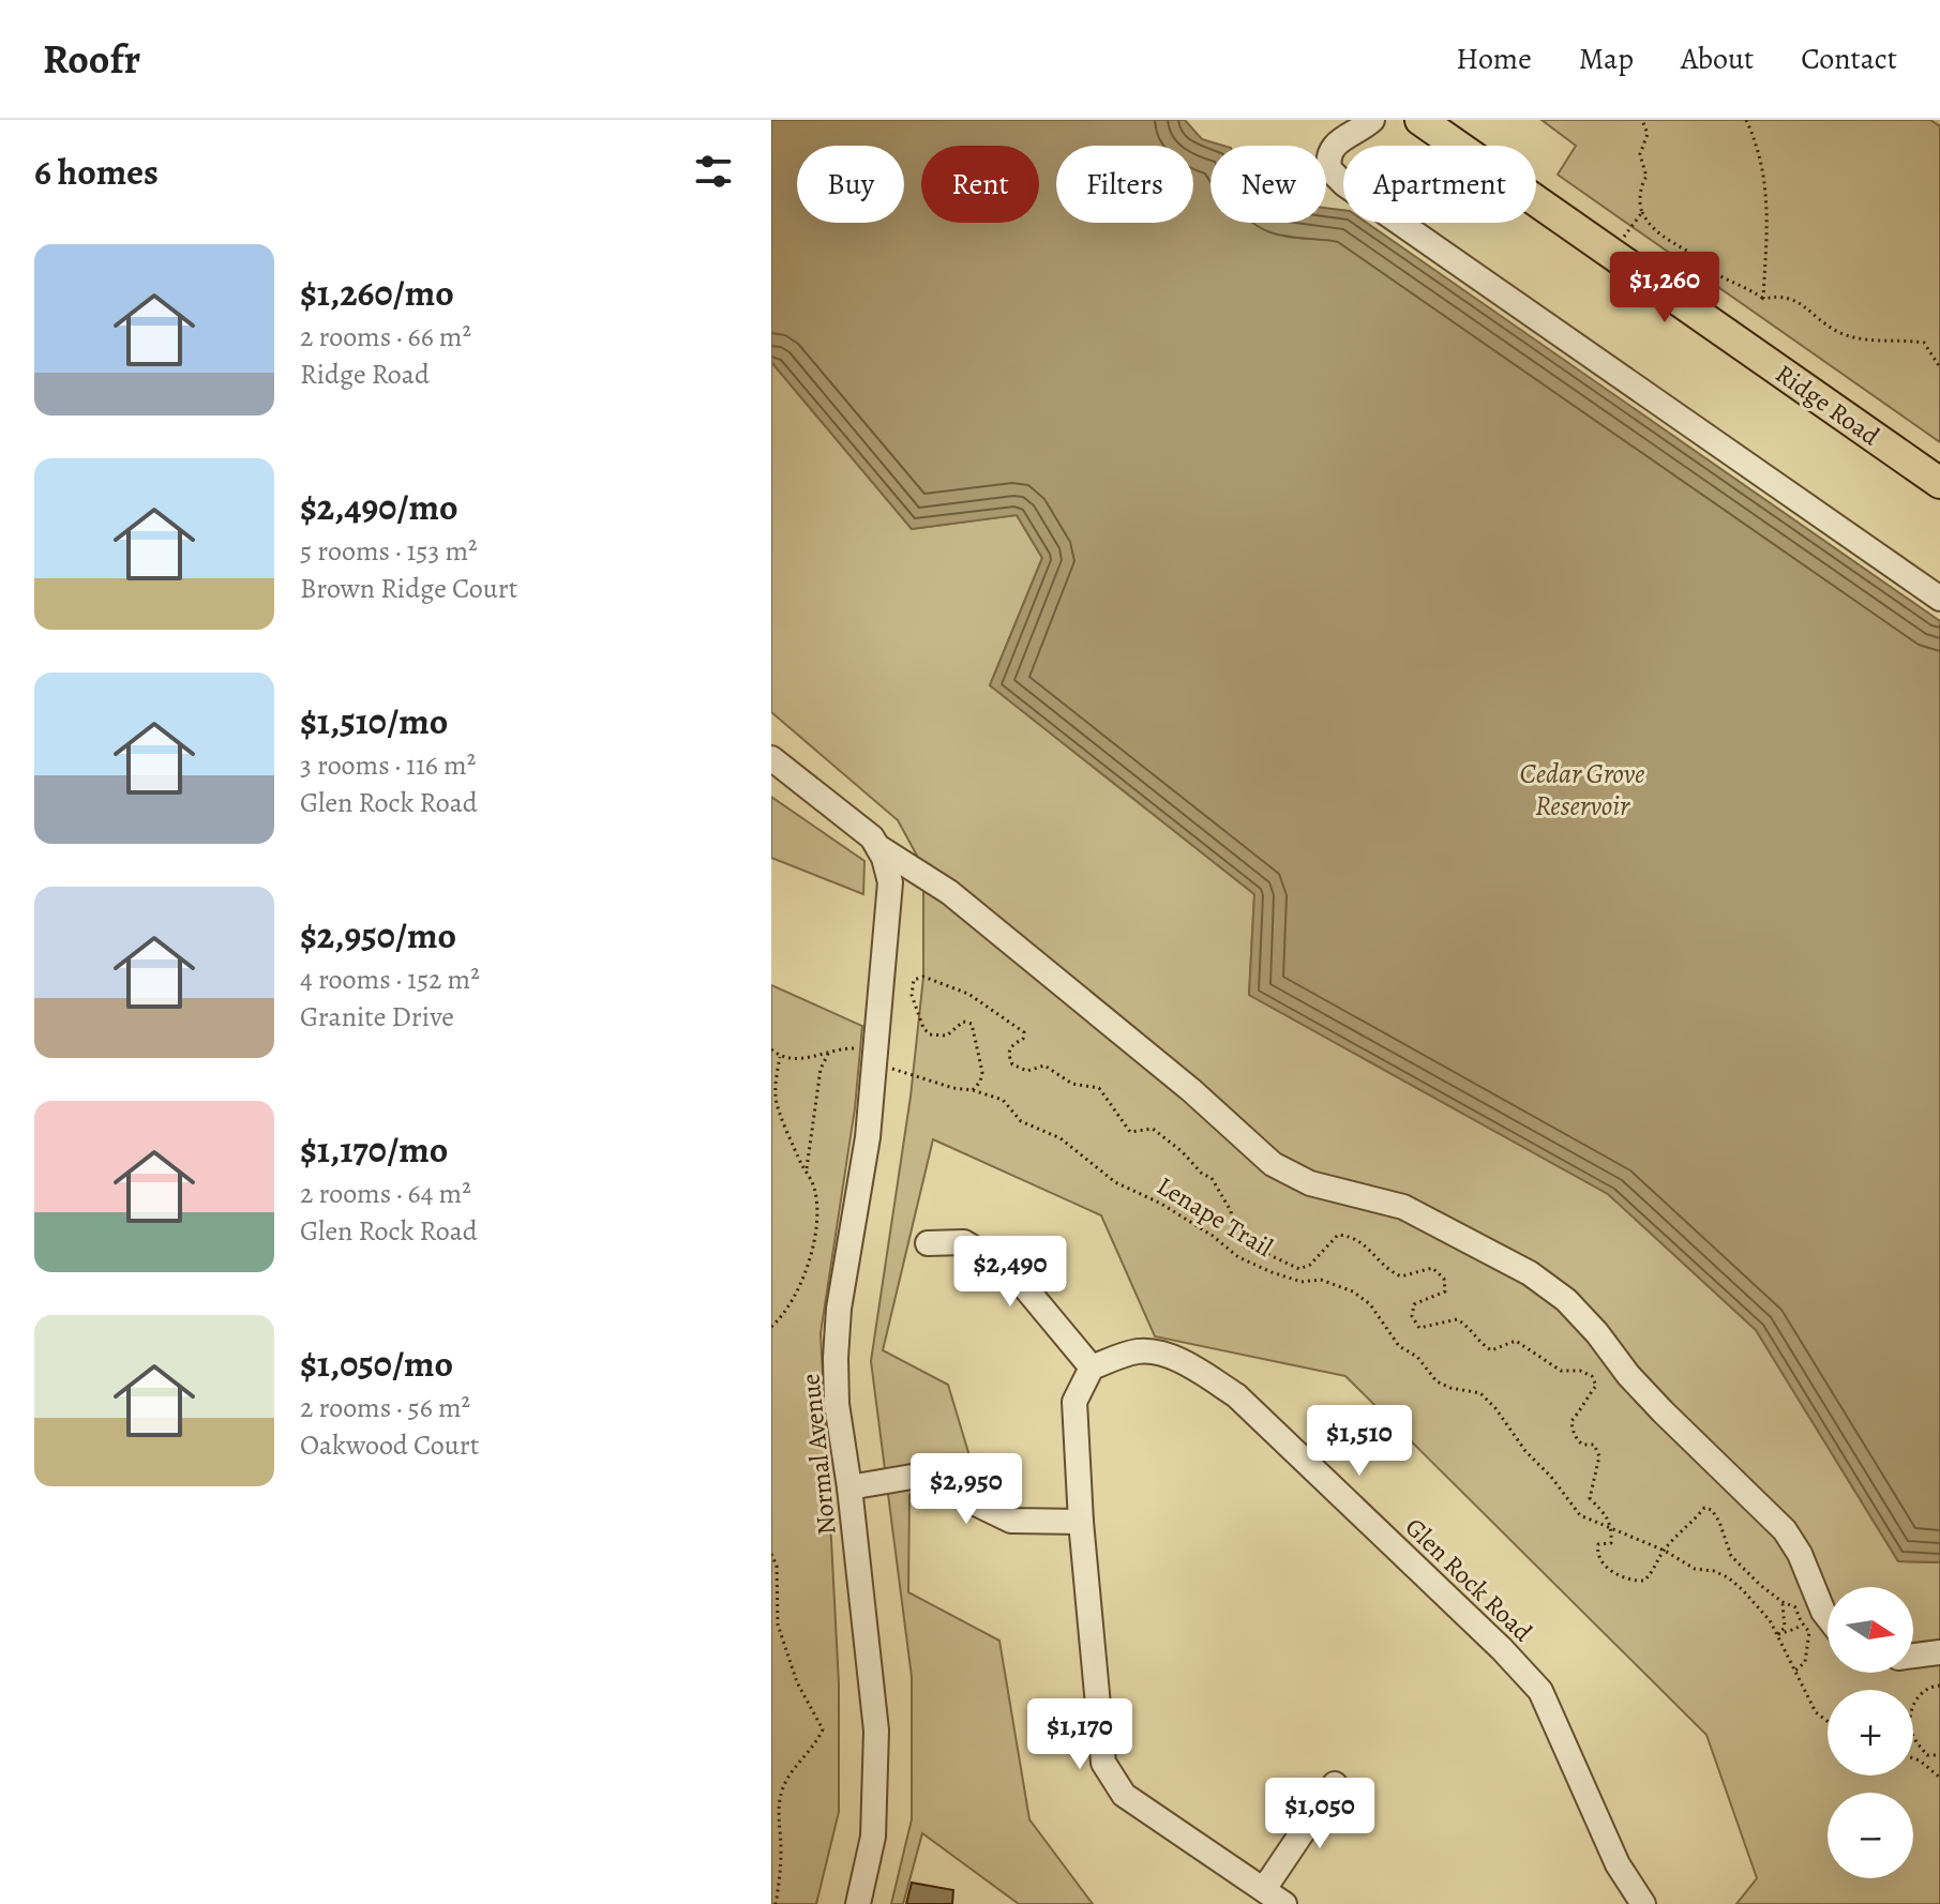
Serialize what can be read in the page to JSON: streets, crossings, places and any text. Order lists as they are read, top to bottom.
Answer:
{
  "streets": {
    "main road": ["Ridge Road"],
    "street": ["Normal Avenue", "Glen Rock Road"],
    "path": ["Lenape Trail"]
  },
  "crossings": [
    ["Lenape Trail", "Normal Avenue"]
  ],
  "water": ["Cedar Grove Reservoir"],
  "north": "right",
  "page": {
    "header": "Roofr",
    "nav": [
      "Home",
      "Map",
      "About",
      "Contact"
    ],
    "heading": "6 homes",
    "chip": [
      "Buy",
      "Rent",
      "Filters",
      "New",
      "Apartment"
    ],
    "list": [
      {
        "name": "$1,260/mo",
        "note": "2 rooms · 66 m² · Ridge Road"
      },
      {
        "name": "$2,490/mo",
        "note": "5 rooms · 153 m² · Brown Ridge Court"
      },
      {
        "name": "$1,510/mo",
        "note": "3 rooms · 116 m² · Glen Rock Road"
      },
      {
        "name": "$2,950/mo",
        "note": "4 rooms · 152 m² · Granite Drive"
      },
      {
        "name": "$1,170/mo",
        "note": "2 rooms · 64 m² · Glen Rock Road"
      },
      {
        "name": "$1,050/mo",
        "note": "2 rooms · 56 m² · Oakwood Court"
      }
    ],
    "price": [
      "$1,260",
      "$2,490",
      "$1,510",
      "$2,950",
      "$1,170",
      "$1,050"
    ],
    "map_buttons": ["+", "−"]
  }
}
